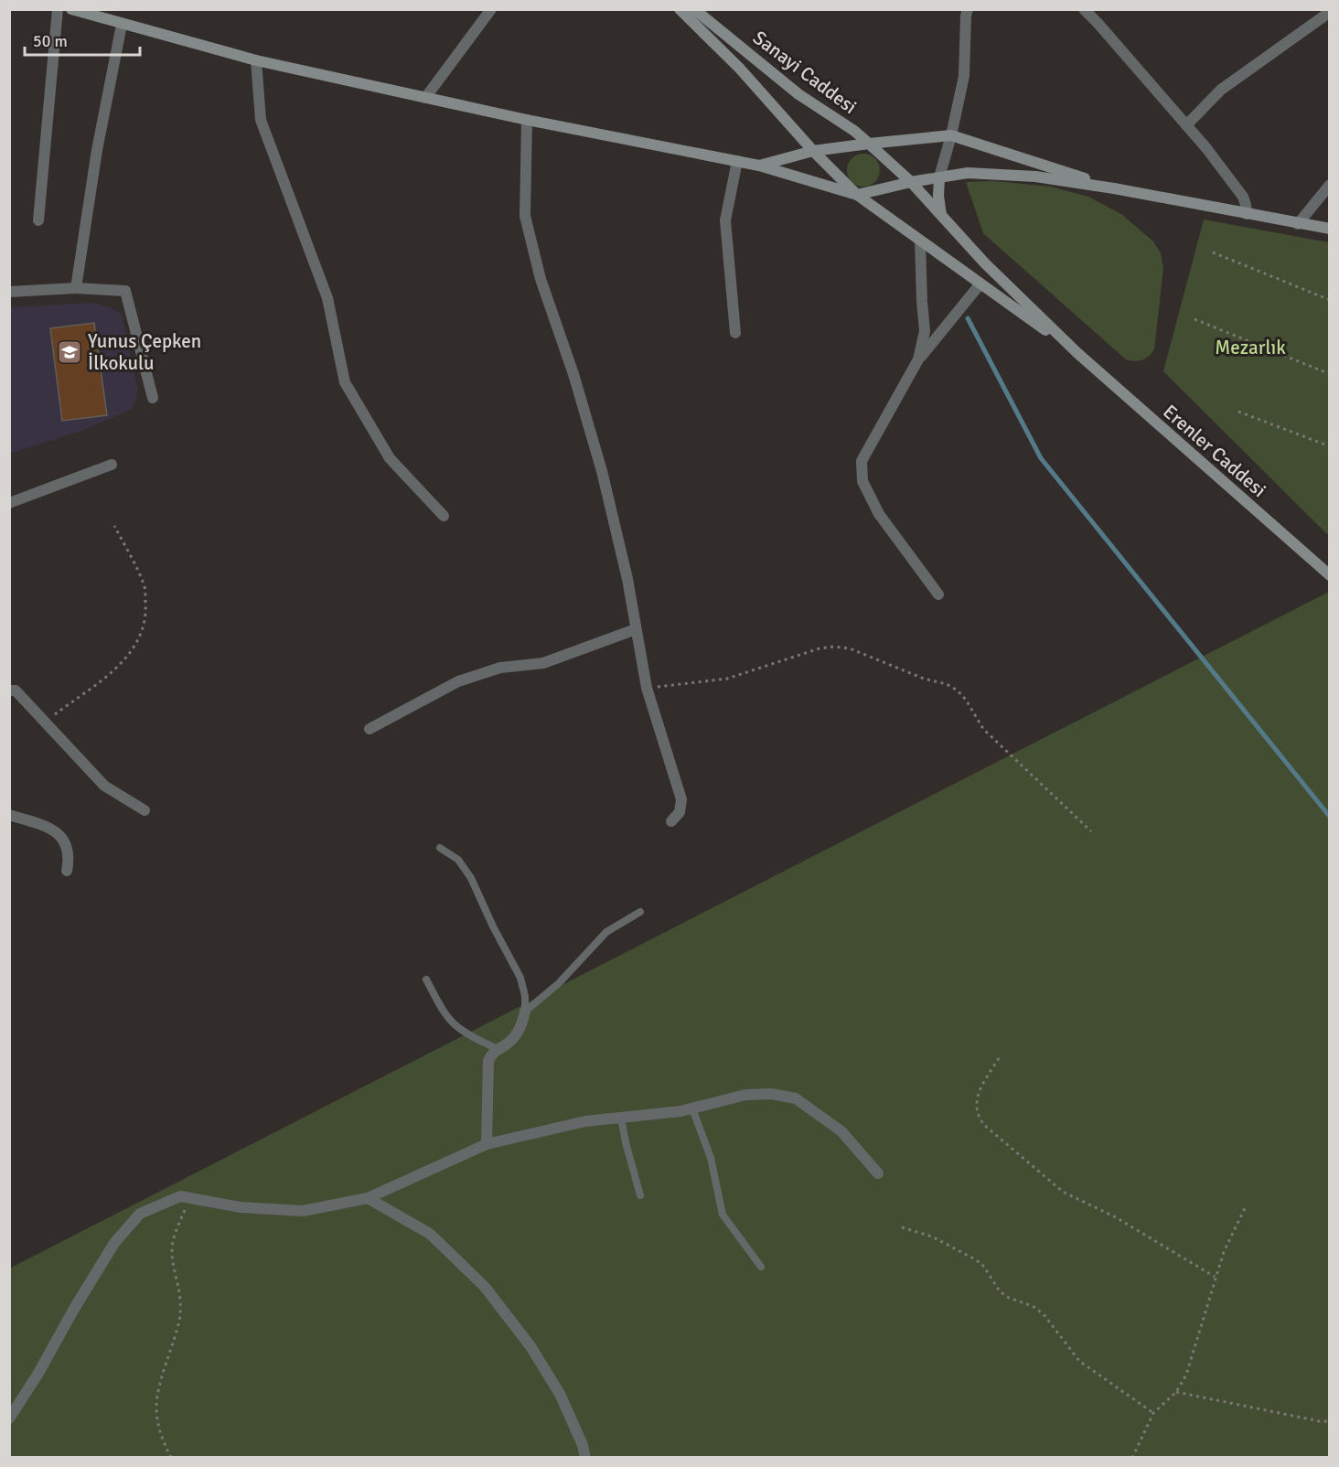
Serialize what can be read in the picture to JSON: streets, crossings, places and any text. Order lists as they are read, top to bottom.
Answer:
{
  "streets": {
    "street": ["Sanayi Caddesi", "Erenler Caddesi"]
  },
  "crossings": [
    ["Sanayi Caddesi", "Erenler Caddesi"]
  ],
  "parks": ["Mezarlık"],
  "places": {
    "school or university": ["Yunus Çepken İlkokulu"]
  },
  "scale_bar": "50 m"
}
